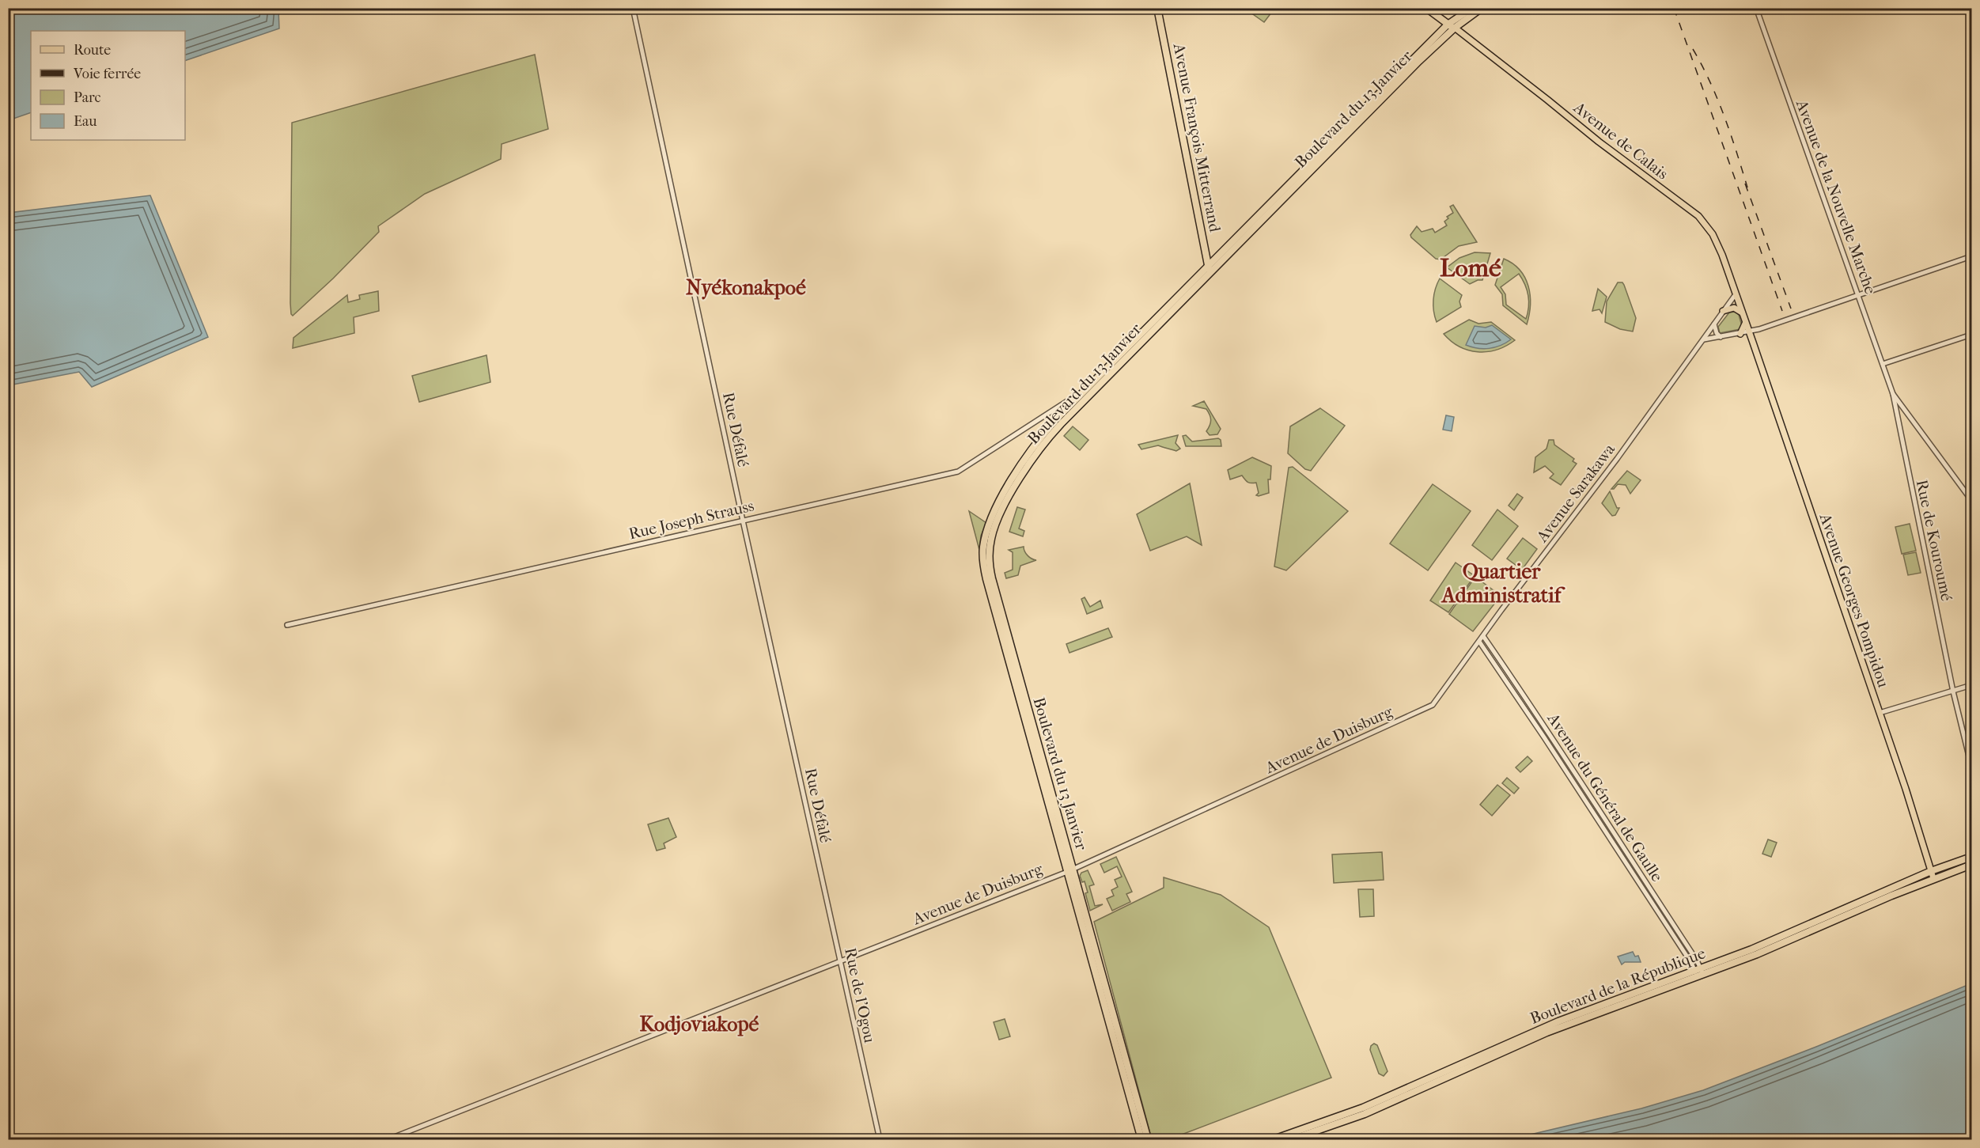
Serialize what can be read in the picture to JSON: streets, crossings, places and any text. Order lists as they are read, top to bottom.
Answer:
{
  "streets": {
    "highway": [
      "Boulevard du 13 Janvier",
      "Avenue François Mitterrand",
      "Avenue de Calais",
      "Boulevard de la République"
    ],
    "main road": ["Avenue Georges Pompidou"],
    "street": [
      "Avenue de la Nouvelle Marche",
      "Rue Défalé",
      "Avenue Sarakawa",
      "Rue Joseph Strauss",
      "Rue de Kouroumé",
      "Avenue de Duisburg",
      "Avenue du Général de Gaulle",
      "Rue de l'Ogou"
    ]
  },
  "crossings": [
    ["Boulevard du 13 Janvier", "Avenue François Mitterrand"],
    ["Boulevard du 13 Janvier", "Avenue de Calais"],
    ["Boulevard du 13 Janvier", "Rue Joseph Strauss"],
    ["Boulevard du 13 Janvier", "Avenue de Duisburg"],
    ["Avenue de Calais", "Avenue Sarakawa"],
    ["Avenue de Calais", "Avenue Georges Pompidou"],
    ["Avenue de la Nouvelle Marche", "Rue de Kouroumé"],
    ["Rue Défalé", "Rue Joseph Strauss"],
    ["Rue Défalé", "Rue de l'Ogou"],
    ["Avenue Sarakawa", "Avenue de Duisburg"],
    ["Avenue Sarakawa", "Avenue du Général de Gaulle"],
    ["Avenue Georges Pompidou", "Boulevard de la République"],
    ["Avenue de Duisburg", "Rue de l'Ogou"],
    ["Avenue du Général de Gaulle", "Boulevard de la République"]
  ],
  "districts": [
    "Lomé",
    "Nyékonakpoé",
    "Quartier Administratif",
    "Kodjoviakopé"
  ],
  "legend": [
    "Route",
    "Voie ferrée",
    "Parc",
    "Eau"
  ]
}
